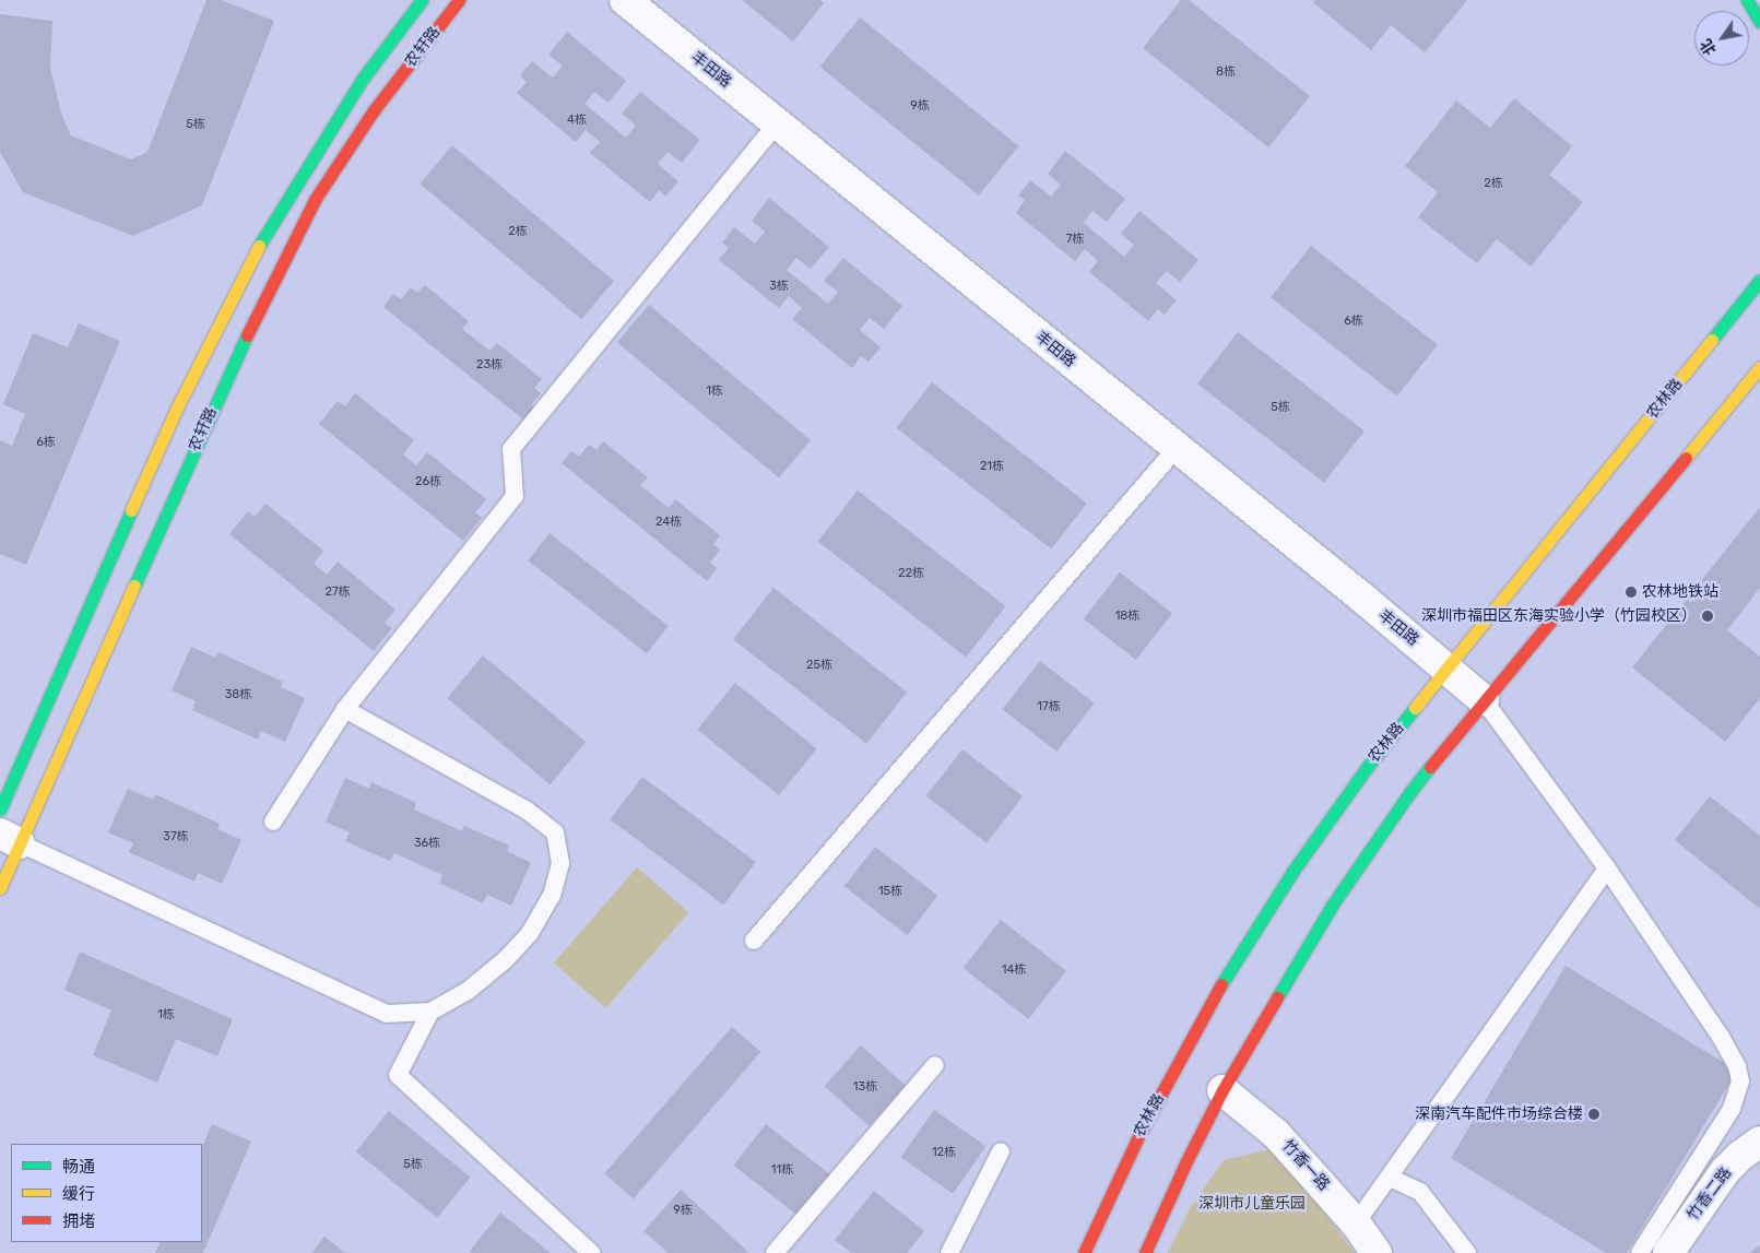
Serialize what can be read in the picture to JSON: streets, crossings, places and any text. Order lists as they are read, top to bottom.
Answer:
{
  "streets": {
    "main road": ["农轩路", "农林路"],
    "street": ["丰田路", "竹香一路", "竹香二路"]
  },
  "crossings": [
    ["丰田路", "农林路"]
  ],
  "parks": ["深圳市儿童乐园"],
  "places": ["农林地铁站", "深圳市福田区东海实验小学（竹园校区）", "深南汽车配件市场综合楼"],
  "house_numbers": [
    "8栋",
    "9栋",
    "4栋",
    "5栋",
    "2栋",
    "2栋",
    "7栋",
    "3栋",
    "6栋",
    "23栋",
    "1栋",
    "5栋",
    "6栋",
    "21栋",
    "26栋",
    "24栋",
    "22栋",
    "27栋",
    "18栋",
    "25栋",
    "38栋",
    "17栋",
    "37栋",
    "36栋",
    "15栋",
    "14栋",
    "1栋",
    "13栋",
    "12栋",
    "5栋",
    "11栋",
    "9栋"
  ],
  "legend": ["畅通", "缓行", "拥堵"],
  "north": "bottom left"
}
